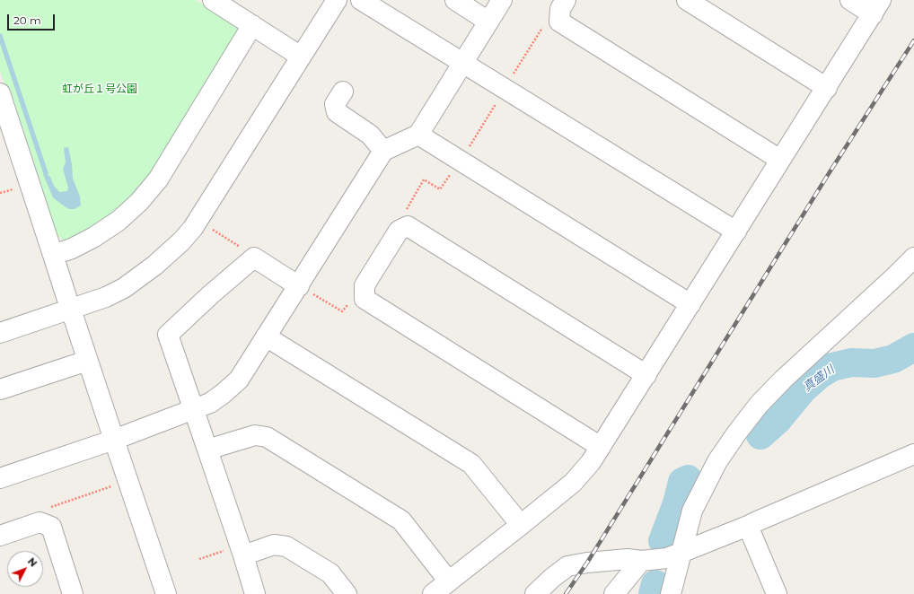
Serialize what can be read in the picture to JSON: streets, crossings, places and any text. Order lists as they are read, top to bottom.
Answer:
{
  "water": ["真盛川"],
  "parks": ["虹が丘１号公園"],
  "scale_bar": "20 m",
  "north": "top right"
}
